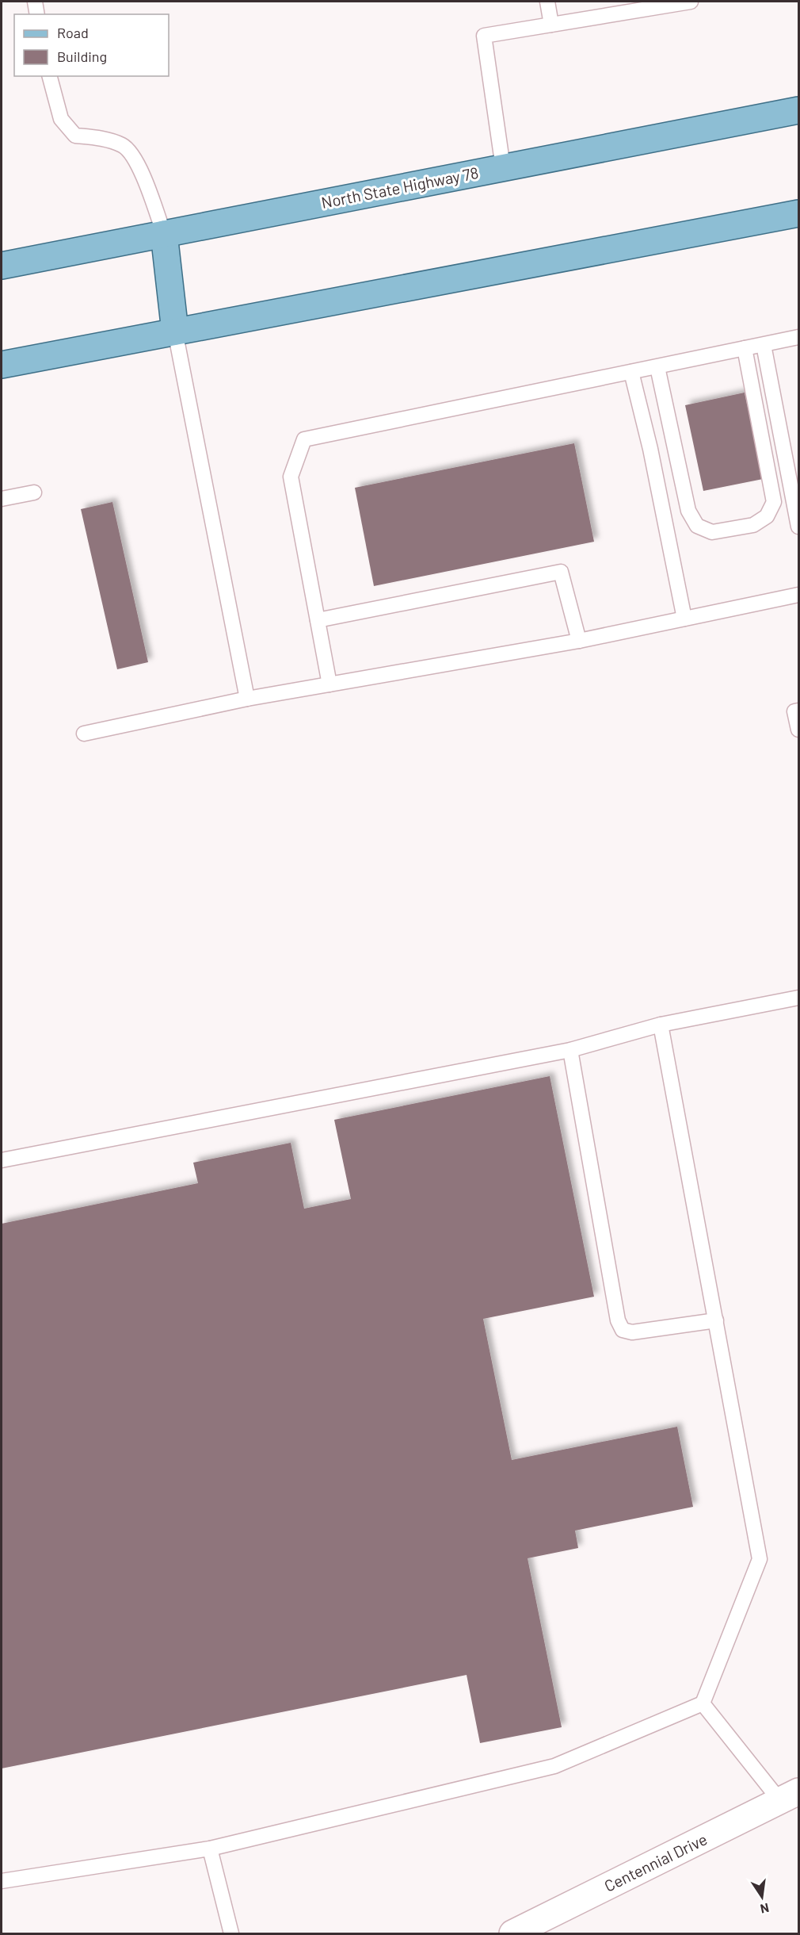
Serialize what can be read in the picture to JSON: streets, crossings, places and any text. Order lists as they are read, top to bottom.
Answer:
{
  "streets": {
    "main road": ["North State Highway 78"],
    "street": ["Centennial Drive"]
  },
  "legend": ["Road", "Building"],
  "north": "bottom"
}
